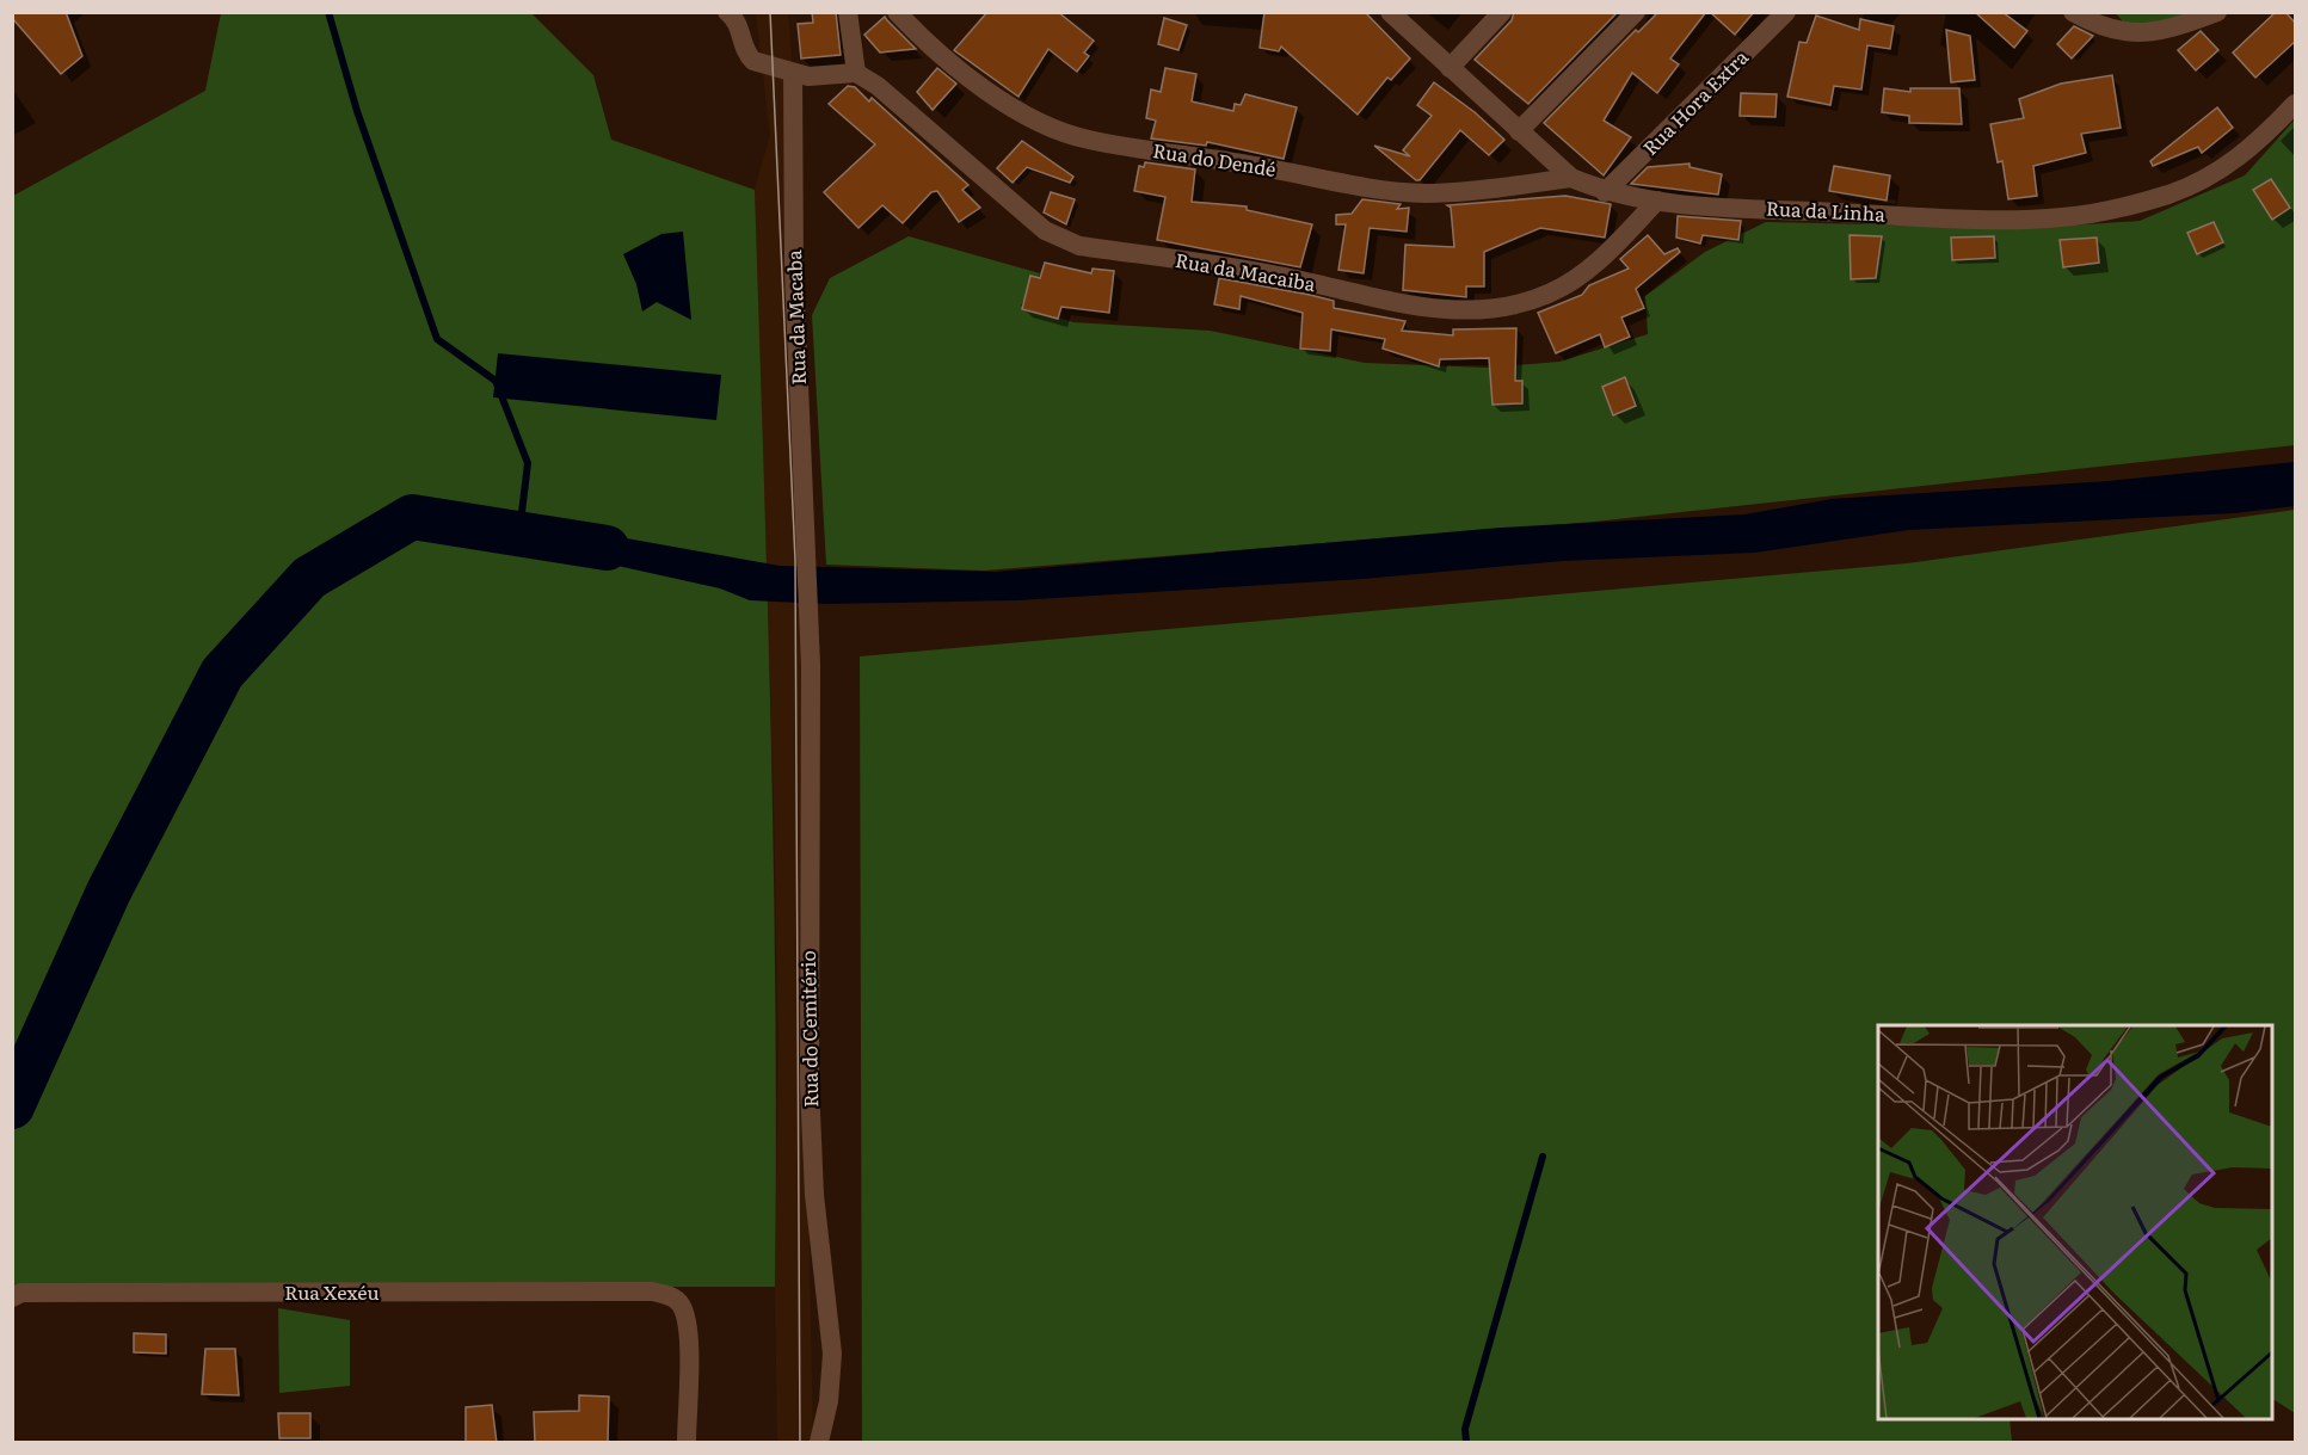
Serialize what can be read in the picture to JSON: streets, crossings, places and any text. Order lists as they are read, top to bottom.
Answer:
{
  "streets": {
    "street": [
      "Rua Hora Extra",
      "Rua do Dendé",
      "Rua da Linha",
      "Rua da Macaiba",
      "Rua da Macaba",
      "Rua do Cemitério",
      "Rua Xexéu"
    ]
  },
  "crossings": [
    ["Rua Hora Extra", "Rua da Linha"],
    ["Rua do Dendé", "Rua da Linha"],
    ["Rua da Linha", "Rua da Macaiba"],
    ["Rua da Macaba", "Rua do Cemitério"]
  ]
}
